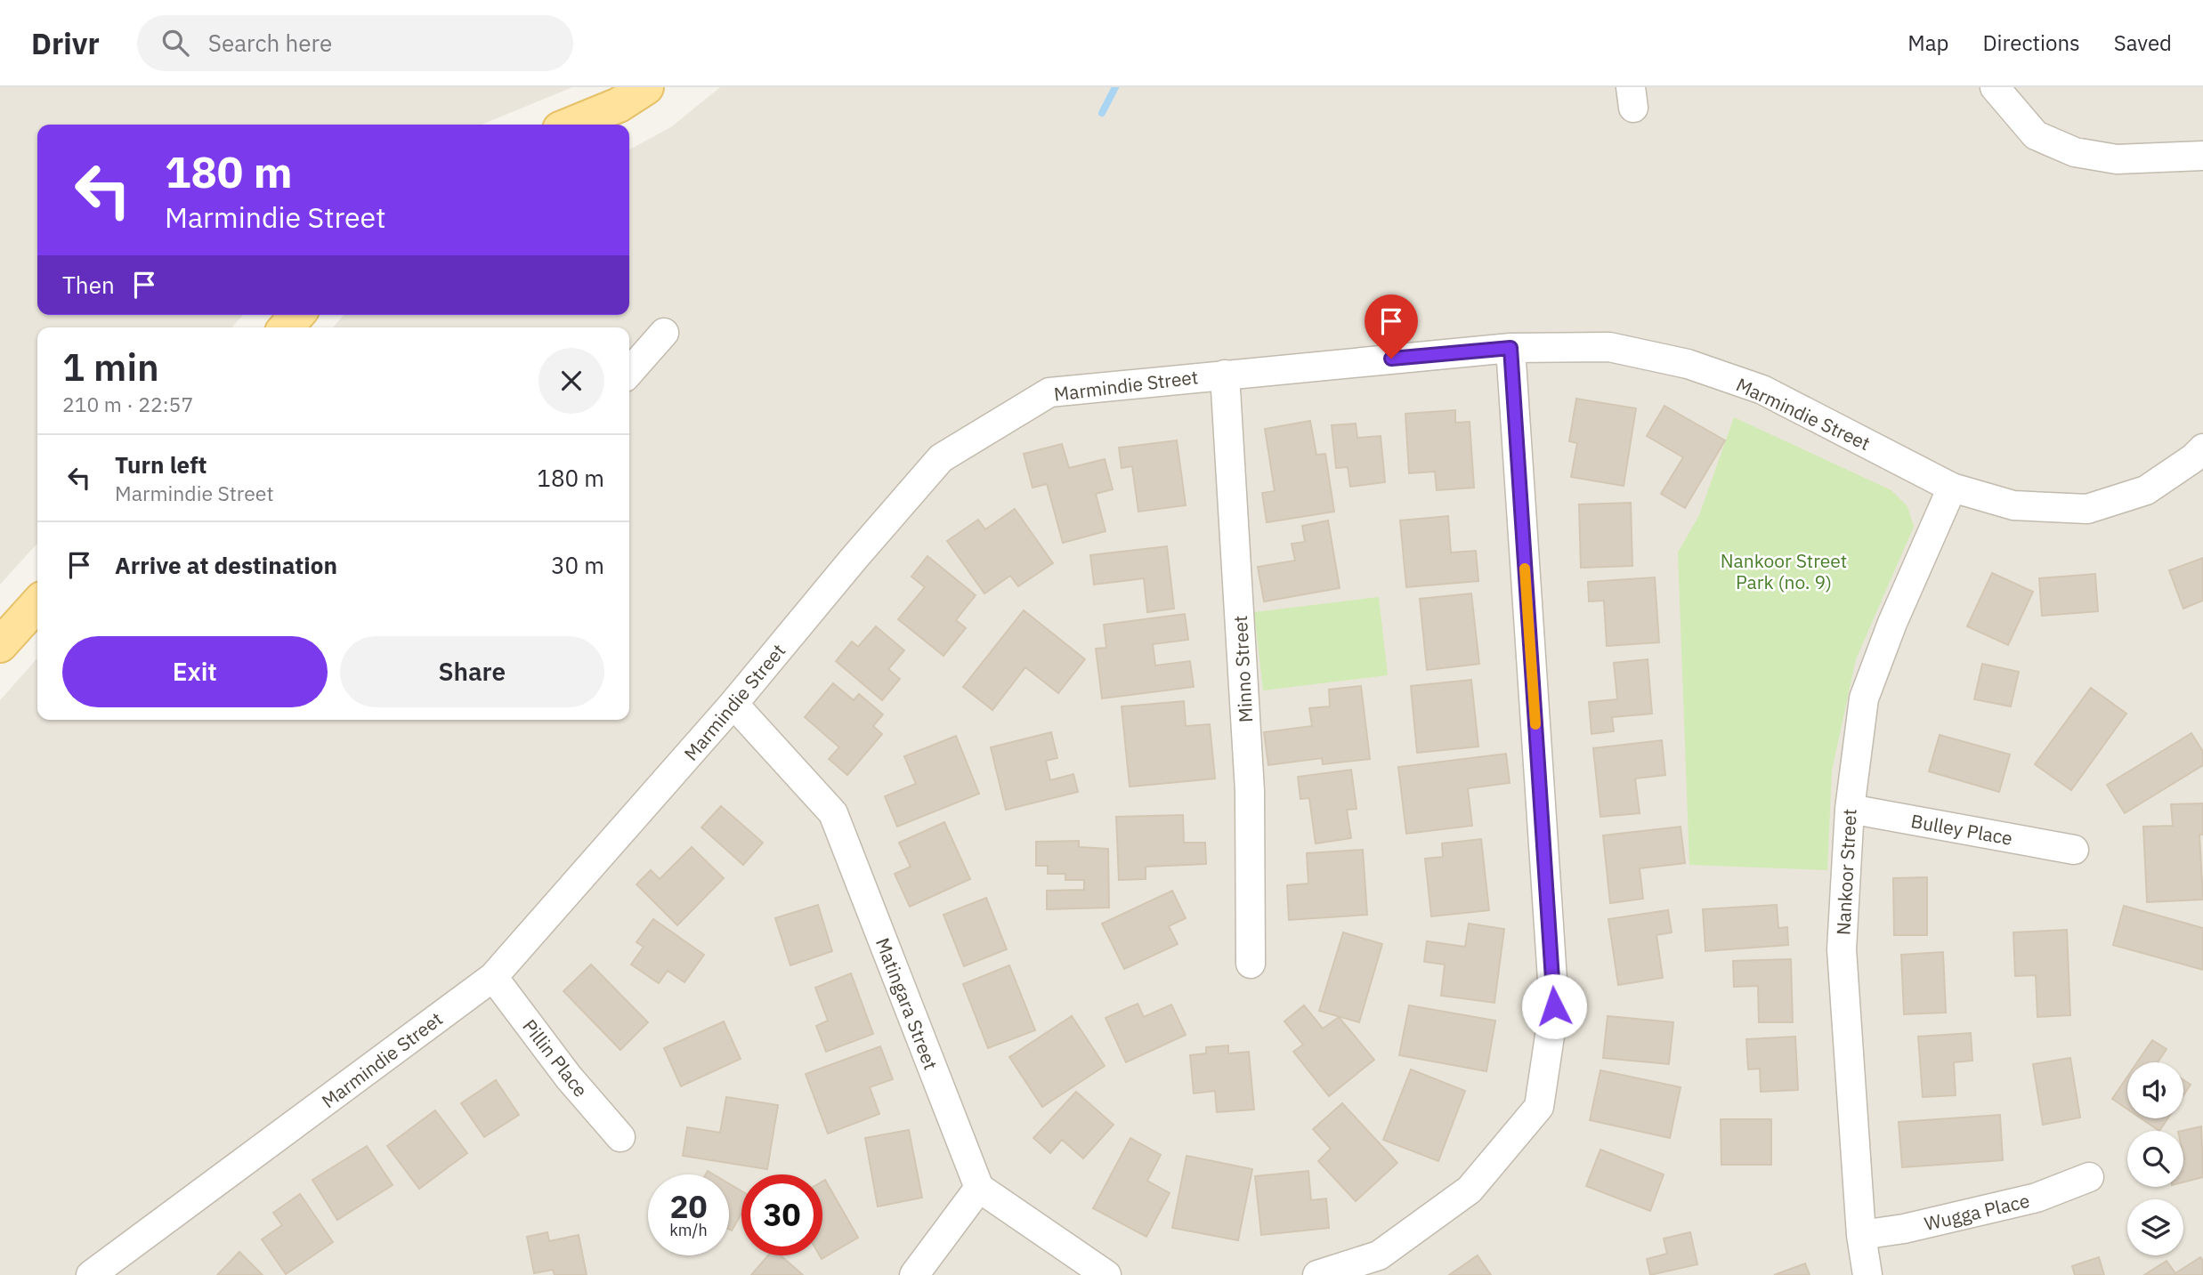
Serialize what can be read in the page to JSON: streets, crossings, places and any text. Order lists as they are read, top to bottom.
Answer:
{
  "streets": {
    "street": [
      "Marmindie Street",
      "Minno Street",
      "Bulley Place",
      "Nankoor Street",
      "Matingara Street",
      "Pillin Place",
      "Wugga Place"
    ]
  },
  "crossings": [
    ["Marmindie Street", "Minno Street"],
    ["Marmindie Street", "Nankoor Street"],
    ["Marmindie Street", "Matingara Street"],
    ["Marmindie Street", "Pillin Place"],
    ["Bulley Place", "Nankoor Street"],
    ["Nankoor Street", "Wugga Place"]
  ],
  "parks": ["Nankoor Street Park (no. 9)"],
  "page": {
    "header": "Drivr",
    "search": "Search here",
    "nav": ["Map", "Directions", "Saved"],
    "turn": ["180 m", "Marmindie Street"],
    "then": "Then",
    "heading": ["1 min", "210 m · 22:57"],
    "list": [
      {
        "name": "Turn left",
        "note": "Marmindie Street",
        "value": "180 m"
      },
      {
        "name": "Arrive at destination",
        "value": "30 m"
      }
    ],
    "buttons": ["Exit", "Share"],
    "speed": "20 km/h",
    "limit": "30"
  }
}
